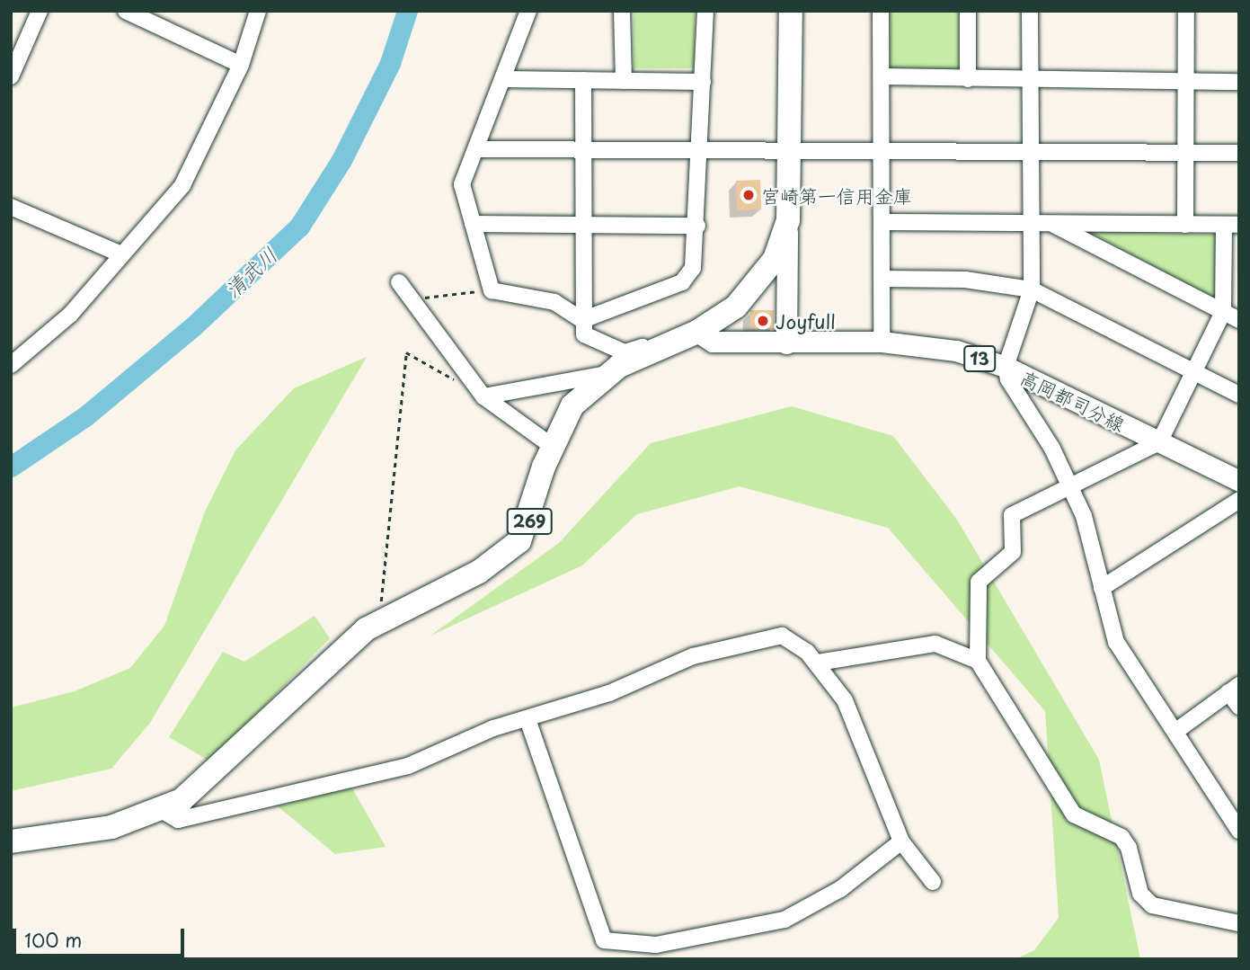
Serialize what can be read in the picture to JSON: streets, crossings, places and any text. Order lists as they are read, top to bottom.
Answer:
{
  "streets": {
    "highway": ["269"],
    "main road": ["13", "高岡都司分線"]
  },
  "crossings": [
    ["高岡都司分線", "269"]
  ],
  "water": ["清武川"],
  "places": ["宮崎第一信用金庫", "Joyfull"],
  "scale_bar": "100 m"
}
